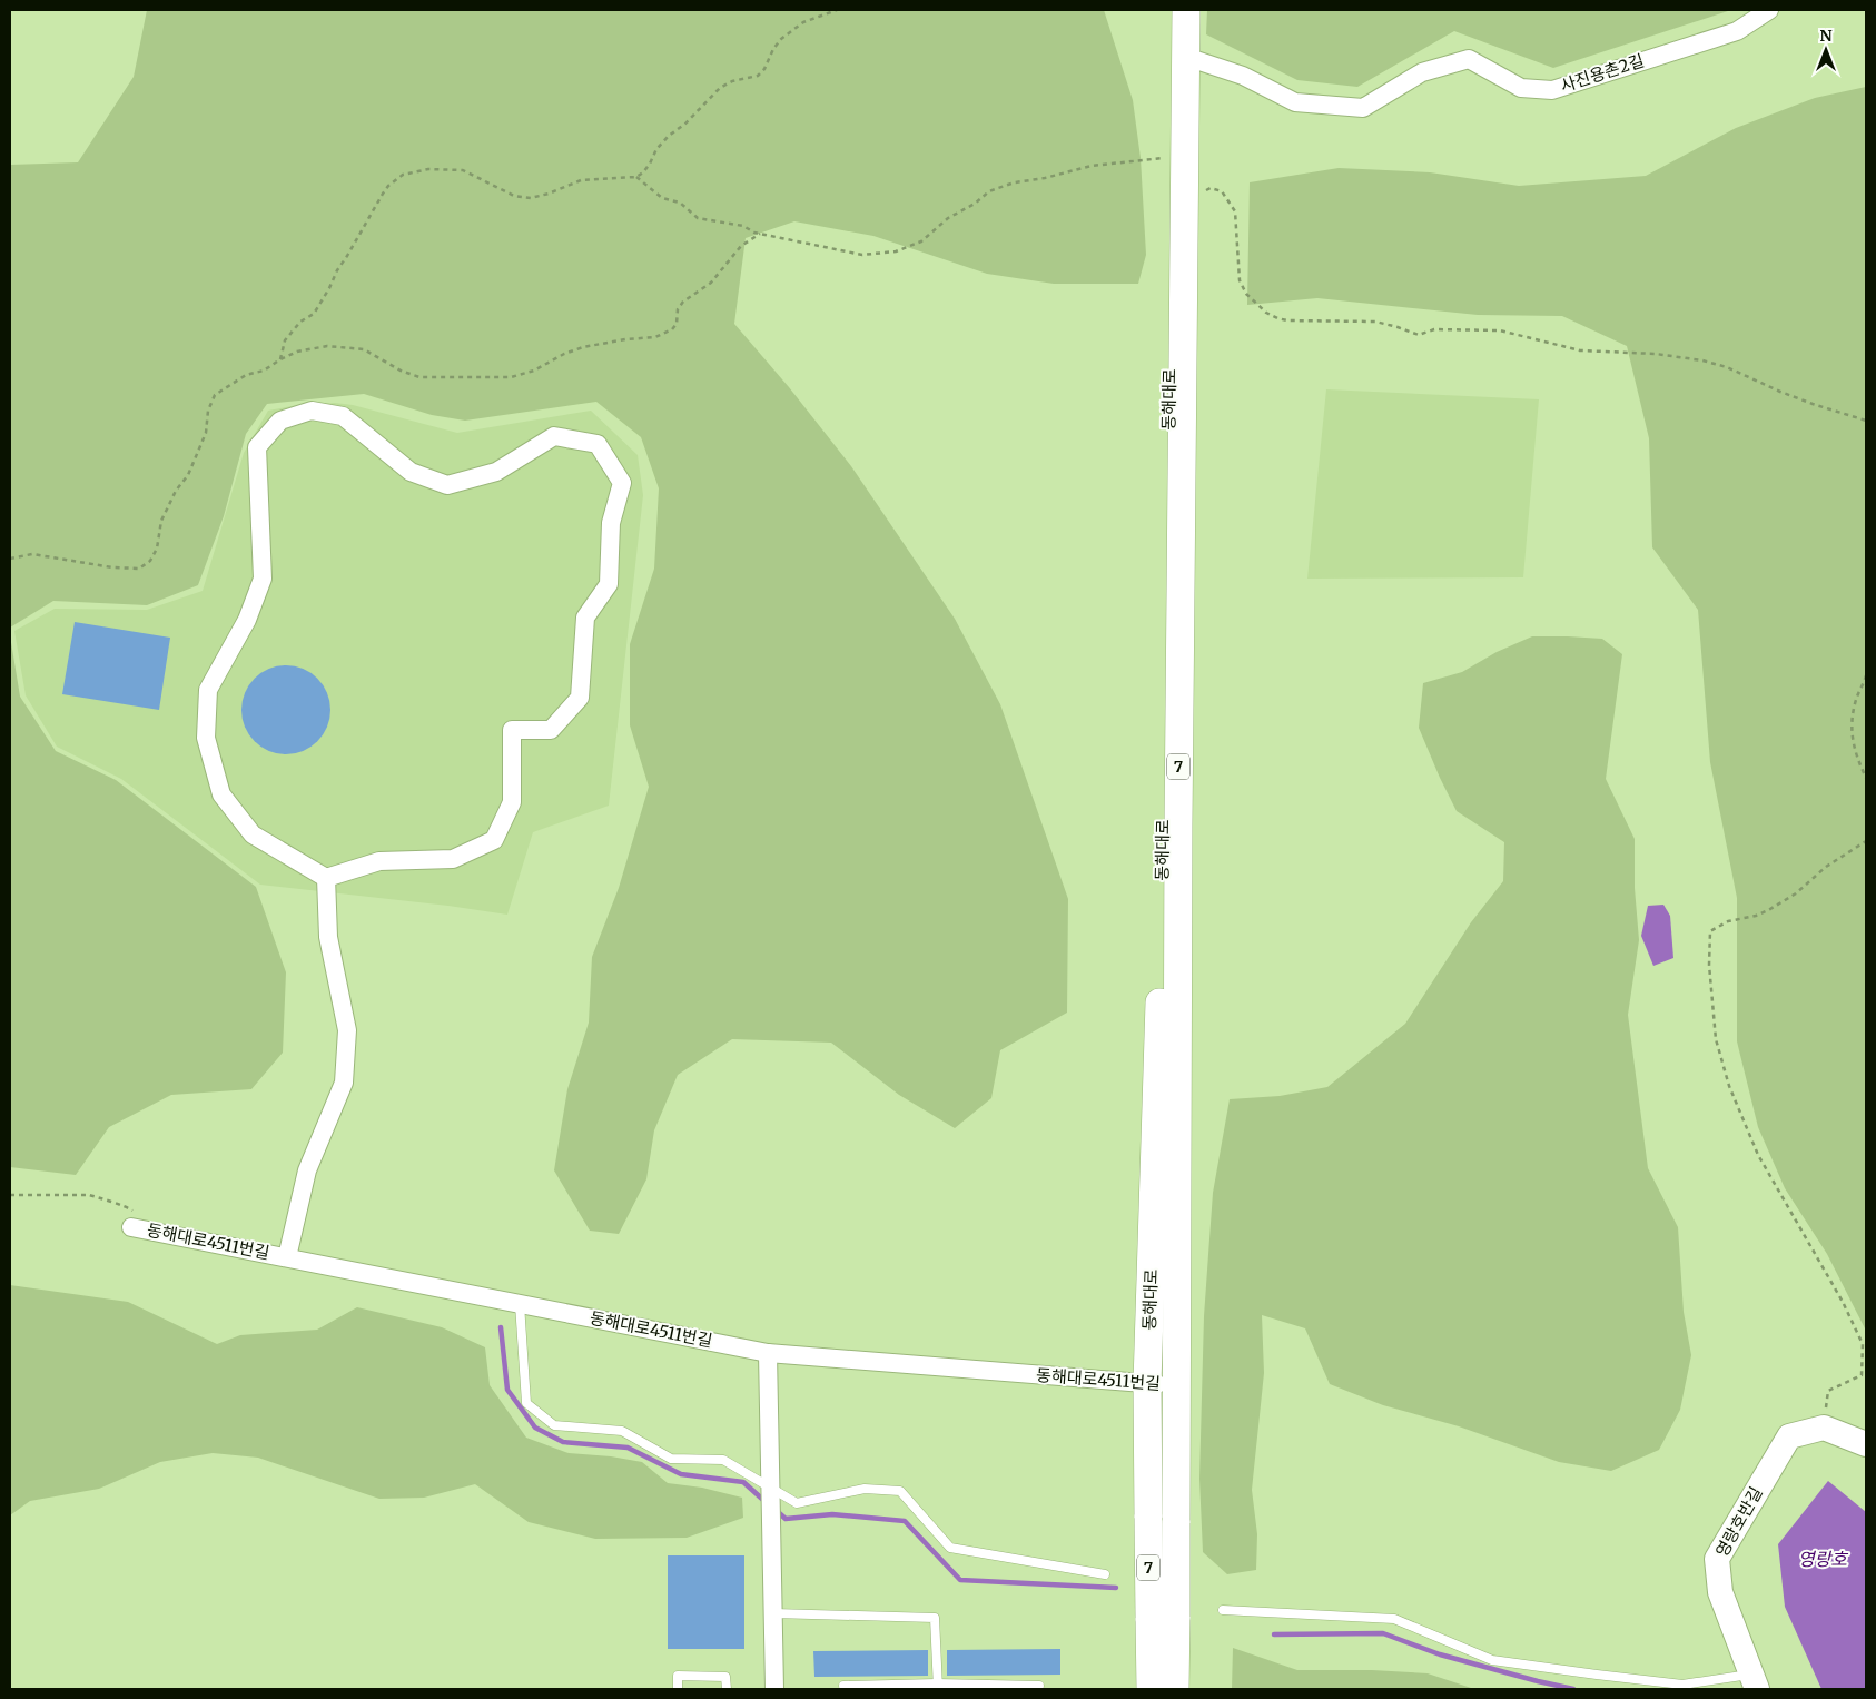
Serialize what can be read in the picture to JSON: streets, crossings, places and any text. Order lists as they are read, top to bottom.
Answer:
{
  "streets": {
    "main road": ["동해대로", "7"],
    "street": ["사진용촌2길", "동해대로4511번길", "영랑호반길"]
  },
  "crossings": [
    ["사진용촌2길", "동해대로"],
    ["동해대로", "동해대로4511번길"]
  ],
  "water": ["영랑호"],
  "north": "top"
}
